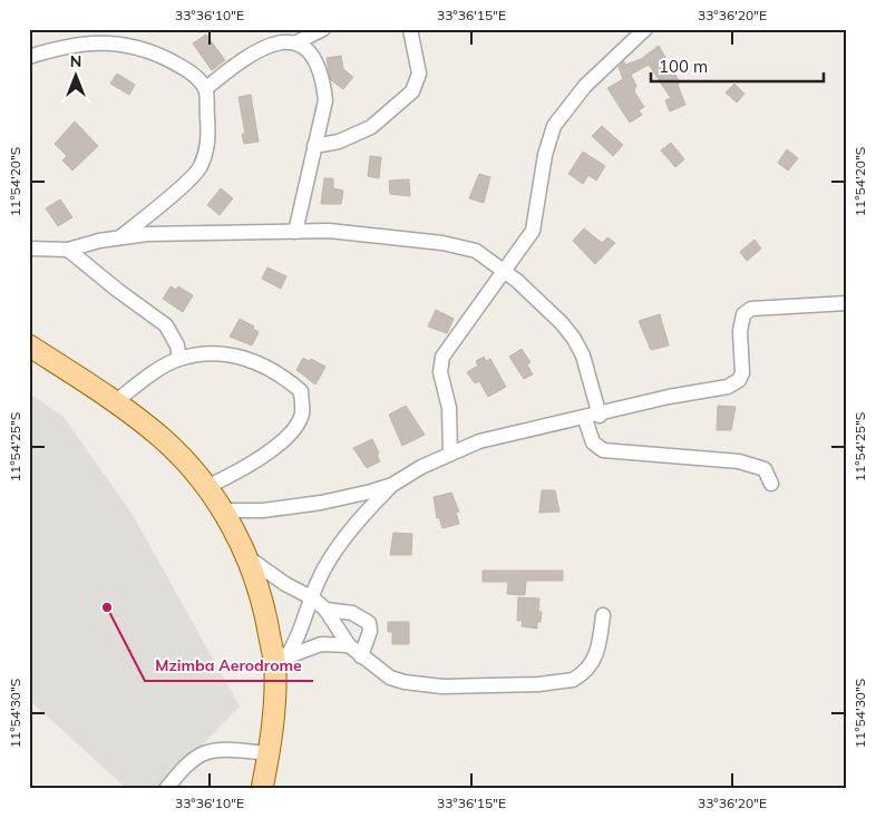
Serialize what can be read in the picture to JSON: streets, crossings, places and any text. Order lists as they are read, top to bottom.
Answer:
{
  "places": ["Mzimba Aerodrome"],
  "scale_bar": "100 m",
  "north": "top",
  "coordinates": [
    "33°36'10\"E",
    "33°36'15\"E",
    "33°36'20\"E",
    "11°54'20\"S",
    "11°54'25\"S",
    "11°54'30\"S"
  ]
}
